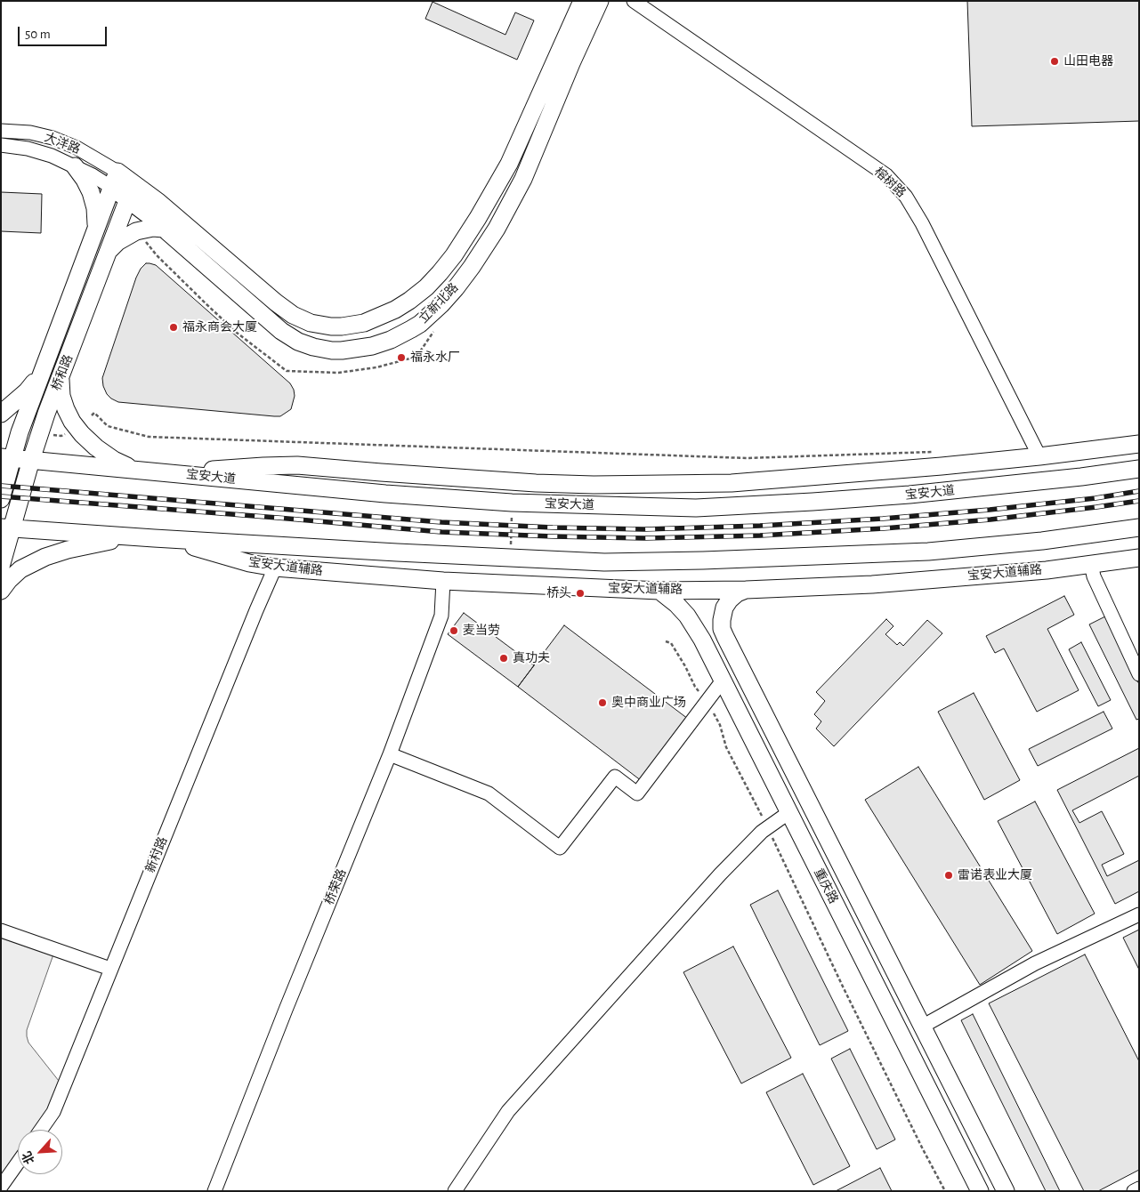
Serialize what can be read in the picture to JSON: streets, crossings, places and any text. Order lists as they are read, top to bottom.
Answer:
{
  "streets": {
    "main road": [
      "立新北路",
      "桥和路",
      "宝安大道",
      "宝安大道辅路",
      "重庆路"
    ],
    "street": [
      "大洋路",
      "榕树路",
      "新村路",
      "桥荣路"
    ]
  },
  "crossings": [
    ["大洋路", "立新北路"],
    ["大洋路", "桥和路"],
    ["立新北路", "桥和路"],
    ["桥和路", "宝安大道"],
    ["宝安大道辅路", "新村路"],
    ["宝安大道辅路", "重庆路"],
    ["宝安大道辅路", "桥荣路"]
  ],
  "places": [
    "山田电器",
    "福永商会大厦",
    "福永水厂",
    "桥头",
    "麦当劳",
    "真功夫",
    "奥中商业广场",
    "雷诺表业大厦"
  ],
  "scale_bar": "50 m",
  "north": "bottom left"
}
